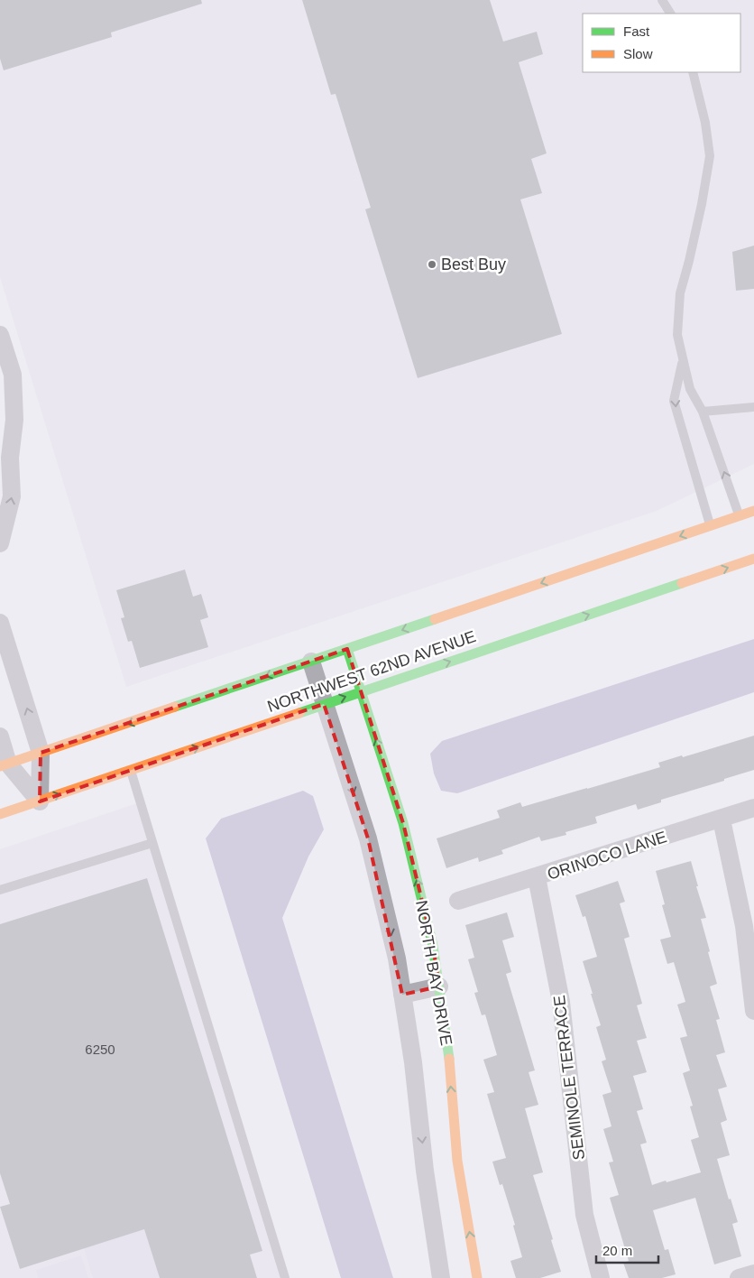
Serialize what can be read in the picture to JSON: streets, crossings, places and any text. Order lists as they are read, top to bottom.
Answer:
{
  "streets": {
    "street": [
      "NORTHWEST 62ND AVENUE",
      "ORINOCO LANE",
      "NORTH BAY DRIVE",
      "SEMINOLE TERRACE"
    ]
  },
  "crossings": [
    ["NORTHWEST 62ND AVENUE", "NORTH BAY DRIVE"],
    ["ORINOCO LANE", "SEMINOLE TERRACE"]
  ],
  "places": ["Best Buy"],
  "house_numbers": ["6250"],
  "legend": ["Fast", "Slow"],
  "scale_bar": "20 m"
}
